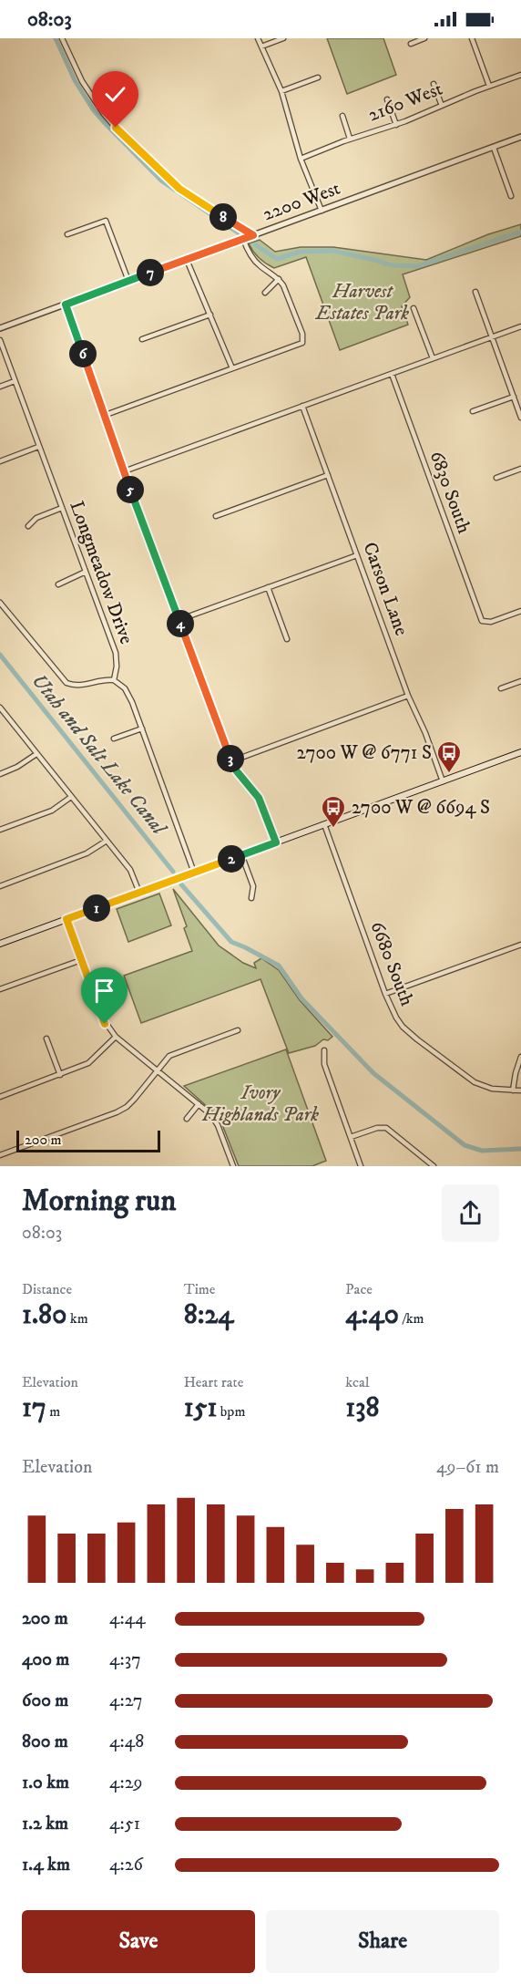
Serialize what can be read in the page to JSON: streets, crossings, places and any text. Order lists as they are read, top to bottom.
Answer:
{
  "streets": {
    "street": [
      "2160 West",
      "2200 West",
      "6830 South",
      "Longmeadow Drive",
      "Carson Lane",
      "6680 South"
    ]
  },
  "water": ["Utah and Salt Lake Canal"],
  "parks": ["Harvest Estates Park", "Ivory Highlands Park"],
  "places": {
    "bus stop": ["2700 W @ 6771 S", "2700 W @ 6694 S"]
  },
  "scale_bar": "200 m",
  "page": {
    "status": "08:03",
    "pins": [
      "8",
      "7",
      "6",
      "5",
      "4",
      "3",
      "2",
      "1"
    ],
    "scale": "200 m",
    "heading": ["Morning run", "08:03"],
    "stats": [
      ["Distance", "1.80 km"],
      ["Time", "8:24"],
      ["Pace", "4:40 /km"],
      ["Elevation", "17 m"],
      ["Heart rate", "151 bpm"],
      ["kcal", "138"]
    ],
    "chart": ["Elevation", "49–61 m"],
    "list": [
      {
        "name": "200 m",
        "note": "4:44"
      },
      {
        "name": "400 m",
        "note": "4:37"
      },
      {
        "name": "600 m",
        "note": "4:27"
      },
      {
        "name": "800 m",
        "note": "4:48"
      },
      {
        "name": "1.0 km",
        "note": "4:29"
      },
      {
        "name": "1.2 km",
        "note": "4:51"
      },
      {
        "name": "1.4 km",
        "note": "4:26"
      }
    ],
    "buttons": ["Save", "Share"]
  }
}
